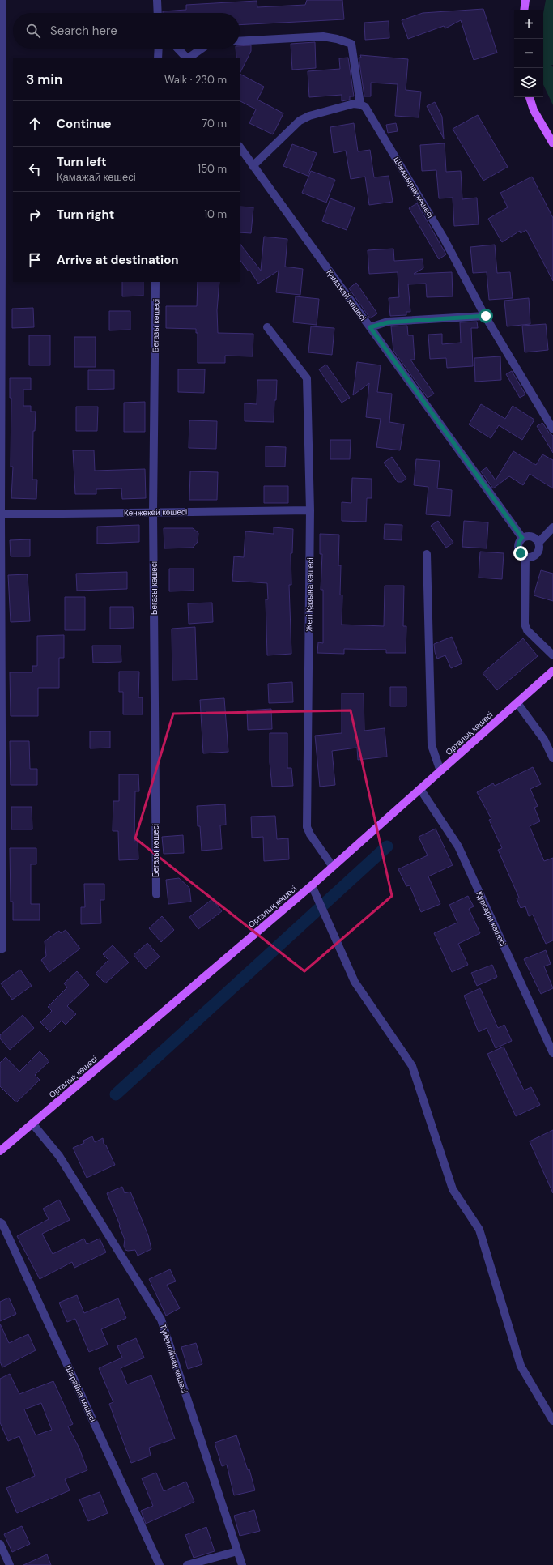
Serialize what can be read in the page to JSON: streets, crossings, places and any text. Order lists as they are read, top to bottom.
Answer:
{
  "streets": {
    "main road": ["Орталық көшесі"],
    "street": [
      "Шамшырақ көшесі",
      "Қамажай көшесі",
      "Бегазы көшесі",
      "Кенжекей көшесі",
      "Жеті Қазына көшесі",
      "Құрсары көшесі",
      "Түйемойнақ көшесі",
      "Шарайна көшесі"
    ]
  },
  "crossings": [
    ["Бегазы көшесі", "Кенжекей көшесі"],
    ["Кенжекей көшесі", "Жеті Қазына көшесі"],
    ["Жеті Қазына көшесі", "Орталық көшесі"],
    ["Орталық көшесі", "Құрсары көшесі"],
    ["Орталық көшесі", "Түйемойнақ көшесі"]
  ],
  "page": {
    "map_buttons": ["+", "−"],
    "search": "Search here",
    "heading": ["3 min", "Walk · 230 m"],
    "list": [
      ["Continue", "70 m"],
      ["Turn left", "Қамажай көшесі", "150 m"],
      ["Turn right", "10 m"],
      "Arrive at destination"
    ]
  }
}
